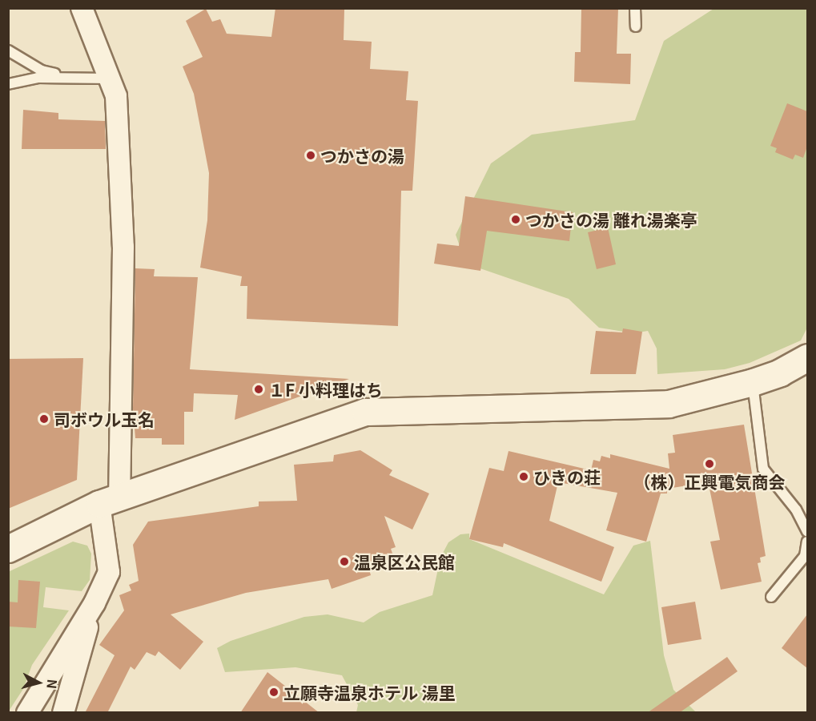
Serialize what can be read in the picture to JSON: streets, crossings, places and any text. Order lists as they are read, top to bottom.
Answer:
{
  "places": [
    "つかさの湯",
    "つかさの湯 離れ湯楽亭",
    "１F 小料理はち",
    "司ボウル玉名",
    "（株）正興電気商会",
    "ひきの荘",
    "温泉区公民館",
    "立願寺温泉ホテル 湯里"
  ],
  "north": "right"
}
